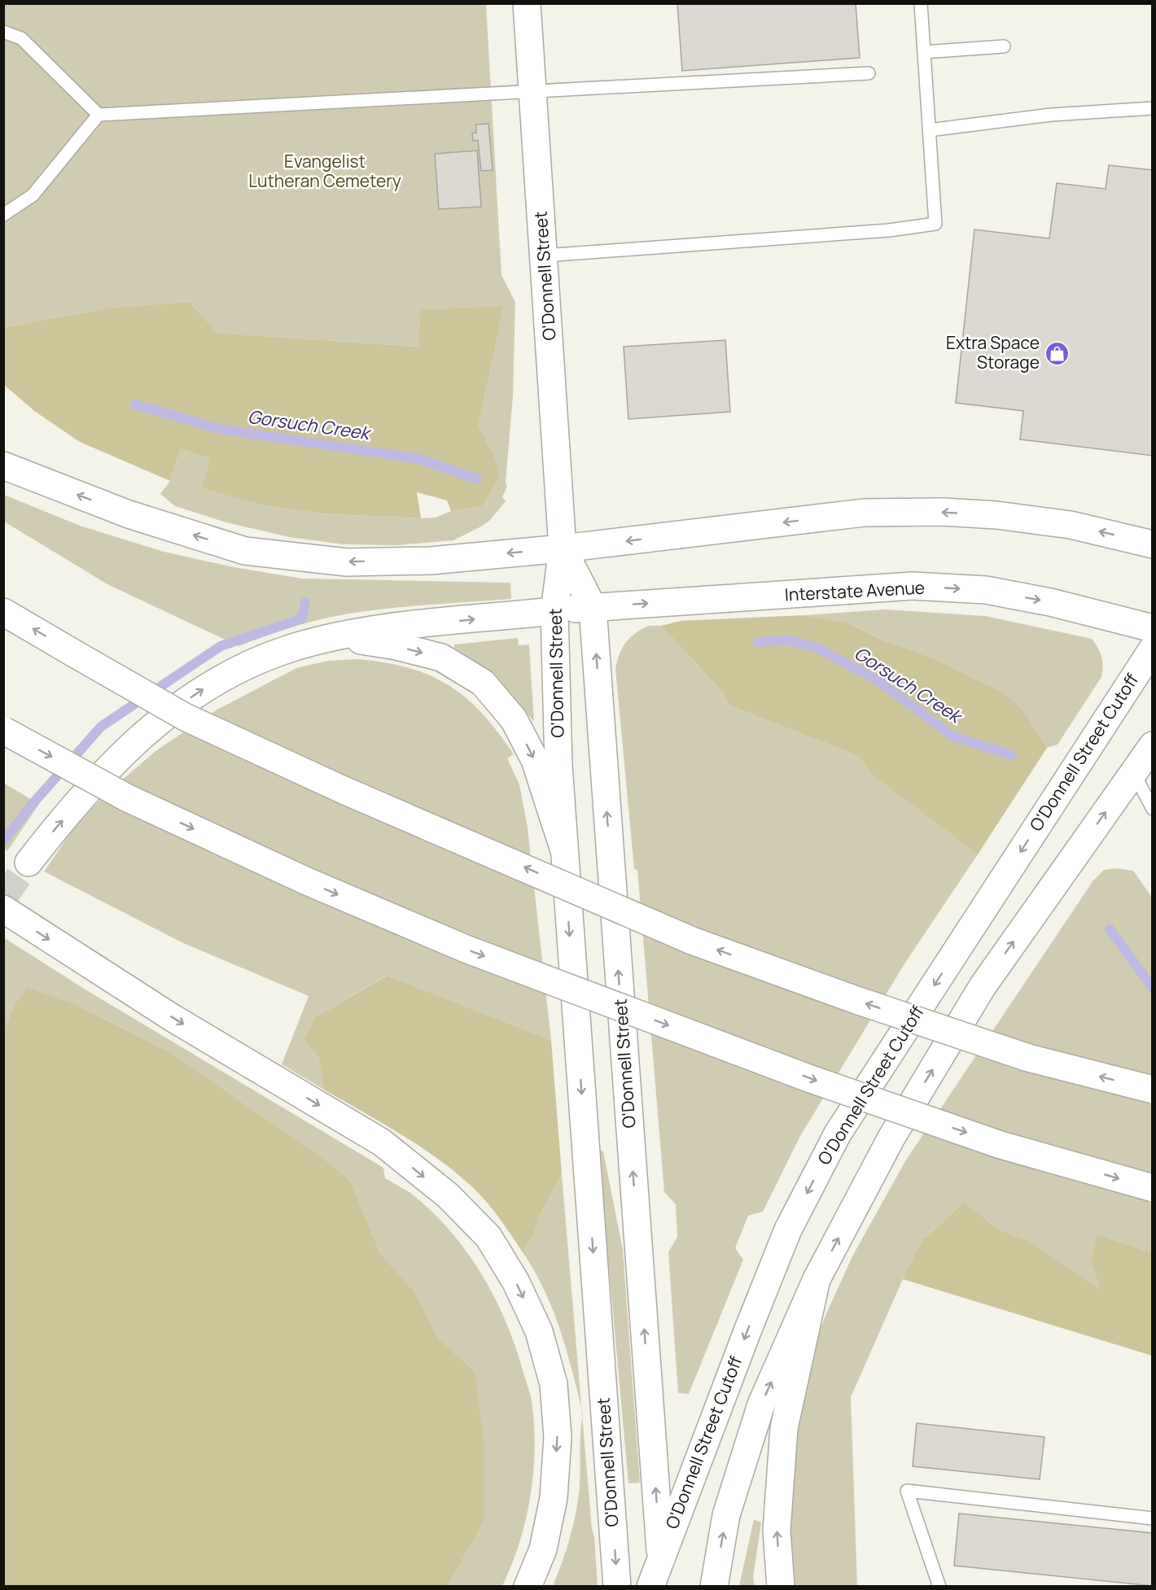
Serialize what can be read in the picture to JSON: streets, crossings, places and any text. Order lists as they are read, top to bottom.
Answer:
{
  "streets": {
    "main road": ["O'Donnell Street", "Interstate Avenue", "O'Donnell Street Cutoff"]
  },
  "crossings": [
    ["O'Donnell Street", "Interstate Avenue"],
    ["O'Donnell Street", "O'Donnell Street Cutoff"]
  ],
  "water": ["Gorsuch Creek"],
  "parks": ["Evangelist Lutheran Cemetery"],
  "places": {
    "shop": ["Extra Space Storage"]
  }
}
